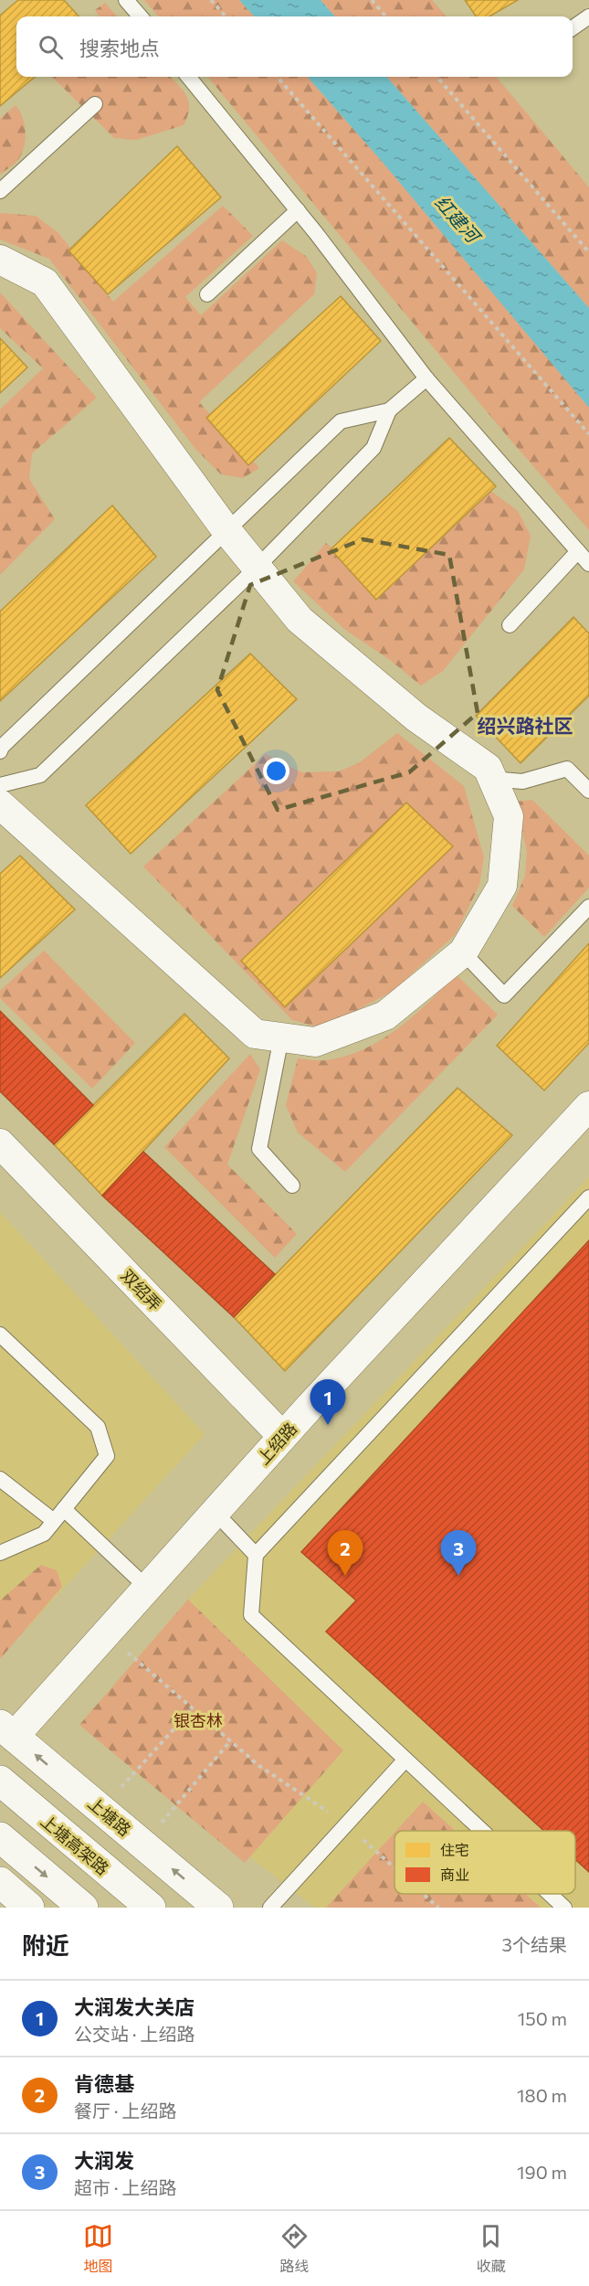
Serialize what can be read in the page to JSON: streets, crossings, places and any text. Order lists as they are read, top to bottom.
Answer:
{
  "streets": {
    "main road": ["上塘路", "上塘高架路"],
    "street": ["双绍弄", "上绍路"]
  },
  "crossings": [
    ["双绍弄", "上绍路"],
    ["上绍路", "上塘路"]
  ],
  "districts": ["绍兴路社区"],
  "water": ["红建河"],
  "parks": ["银杏林"],
  "legend": ["住宅", "商业"],
  "page": {
    "search": "搜索地点",
    "pins": ["1", "2", "3"],
    "heading": ["附近", "3个结果"],
    "list": [
      {
        "mark": "1",
        "name": "大润发大关店",
        "note": "公交站 · 上绍路",
        "value": "150 m"
      },
      {
        "mark": "2",
        "name": "肯德基",
        "note": "餐厅 · 上绍路",
        "value": "180 m"
      },
      {
        "mark": "3",
        "name": "大润发",
        "note": "超市 · 上绍路",
        "value": "190 m"
      }
    ],
    "nav": ["地图", "路线", "收藏"]
  }
}
